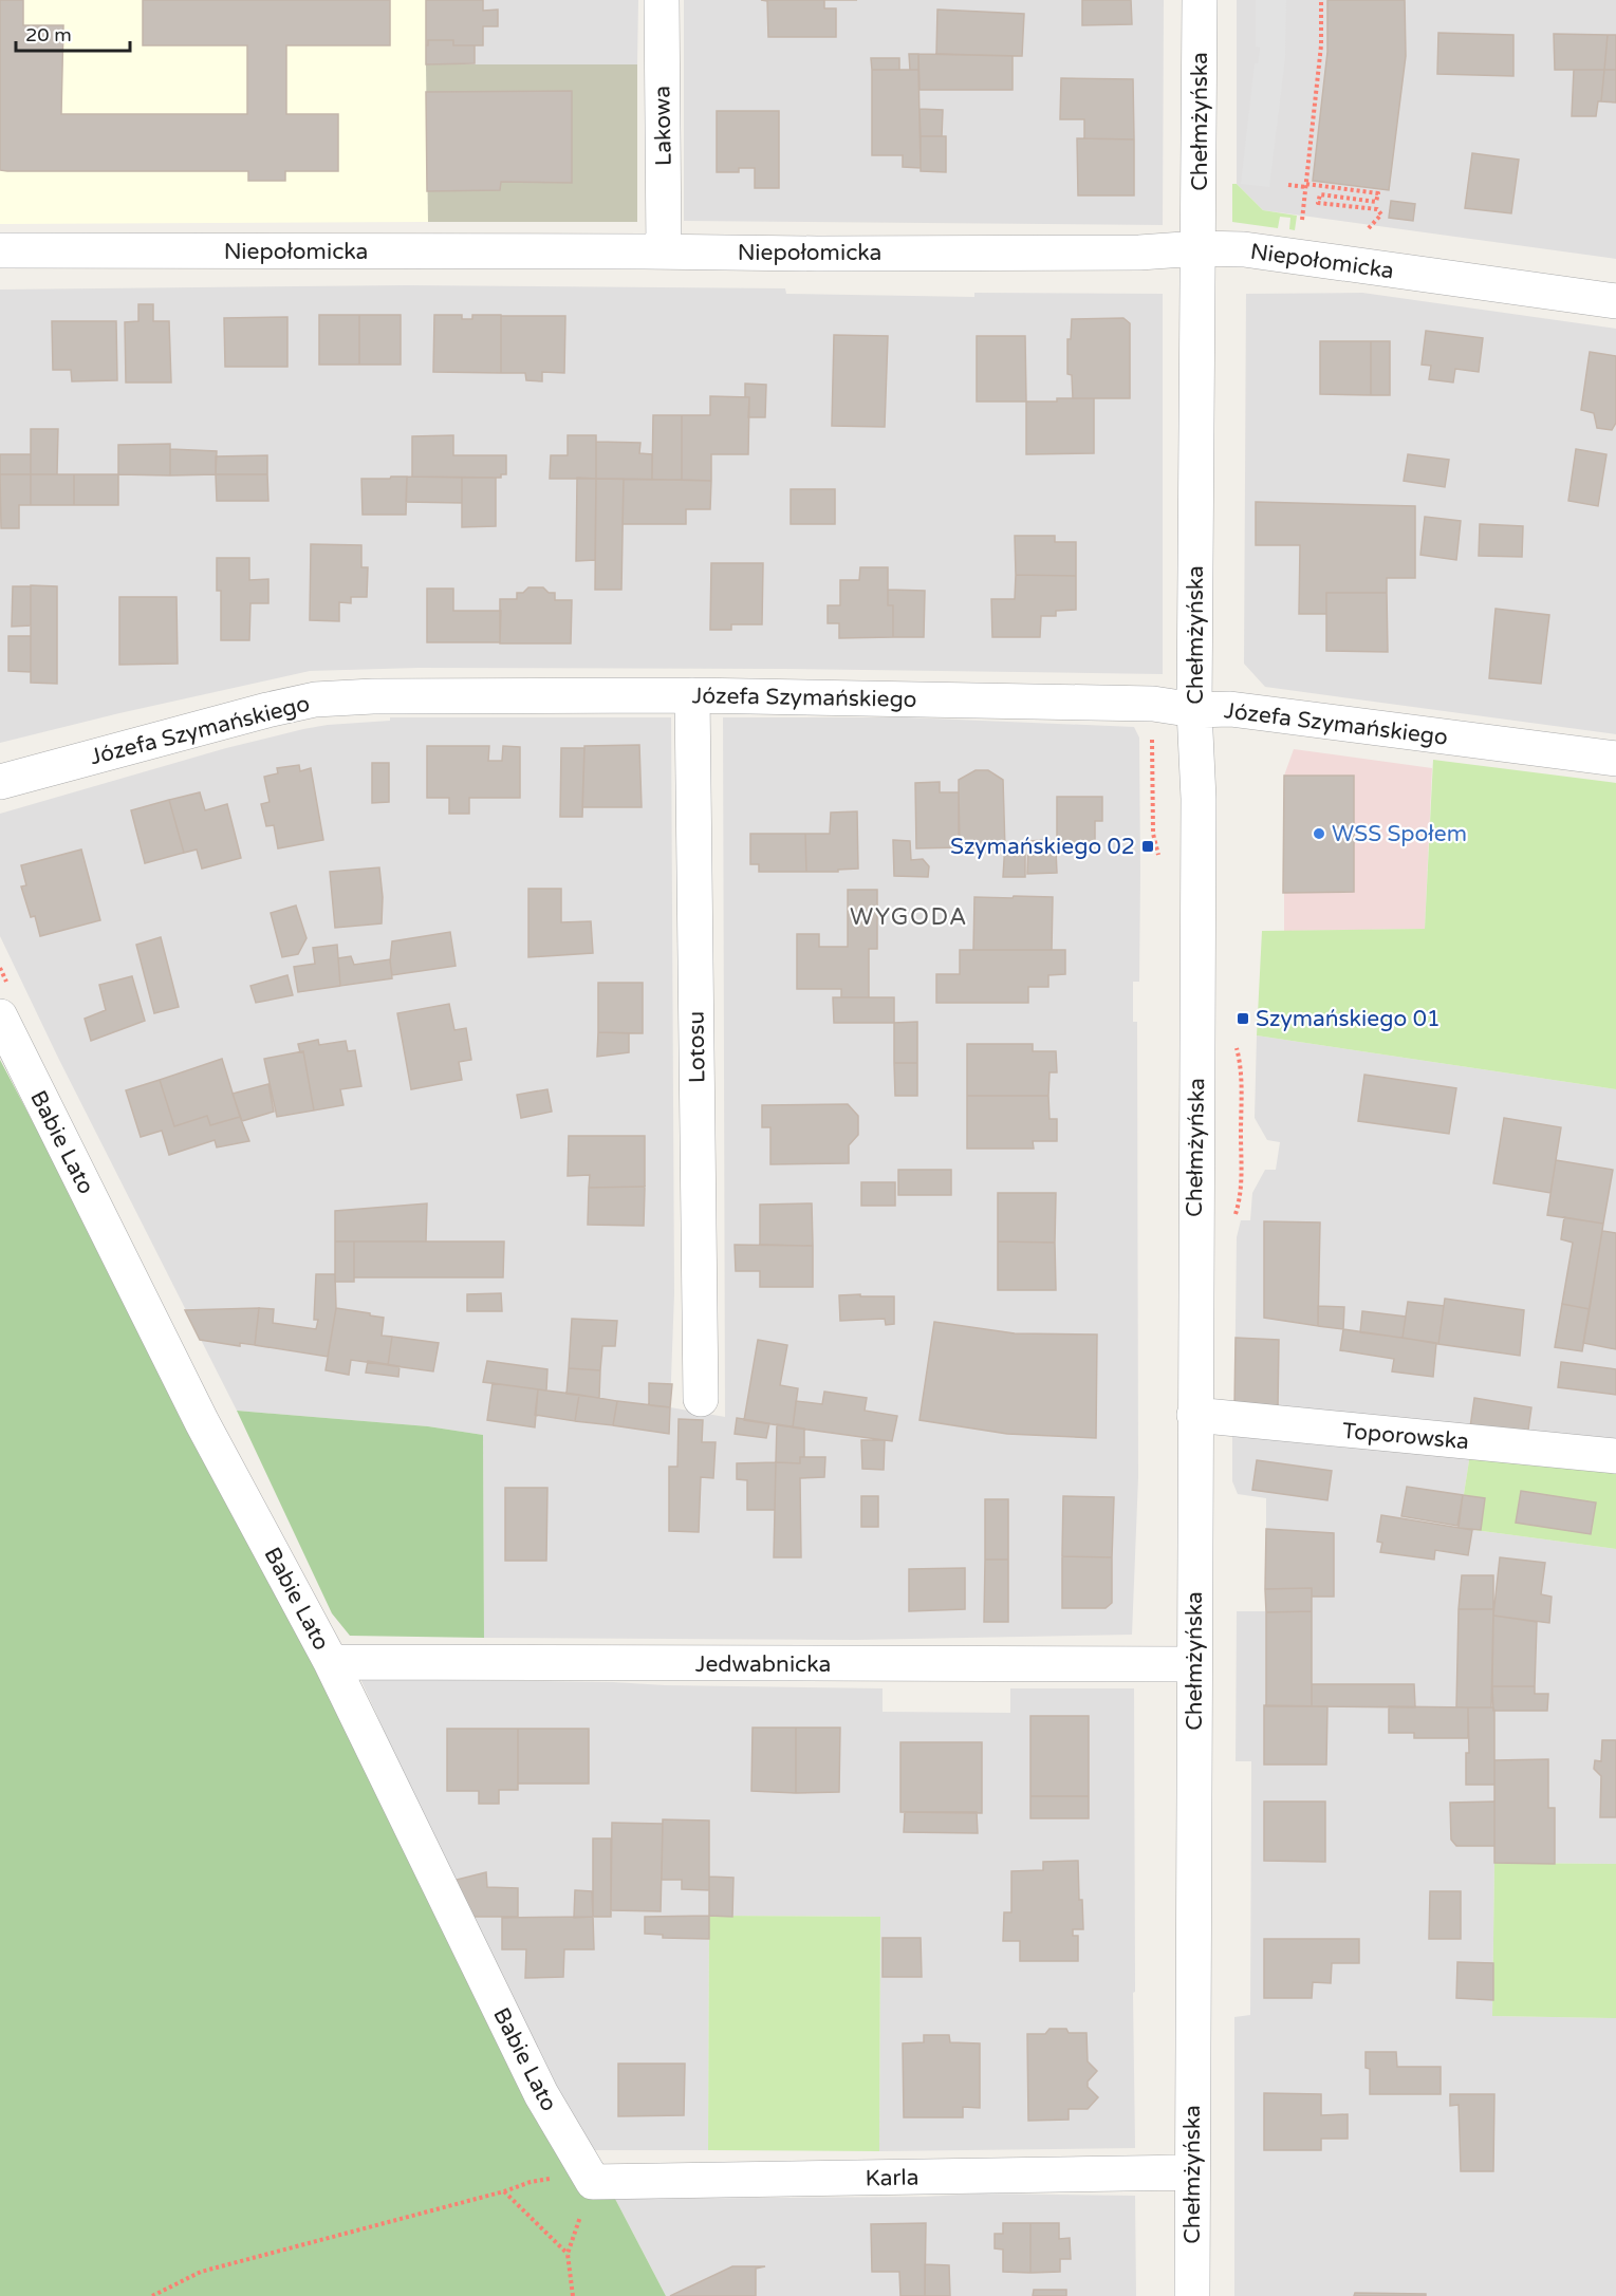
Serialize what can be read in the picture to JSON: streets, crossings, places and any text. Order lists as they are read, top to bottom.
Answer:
{
  "streets": {
    "street": [
      "Chełmżyńska",
      "Lakowa",
      "Niepołomicka",
      "Józefa Szymańskiego",
      "Lotosu",
      "Babie Lato",
      "Toporowska",
      "Jedwabnicka",
      "Karla"
    ]
  },
  "crossings": [
    ["Chełmżyńska", "Niepołomicka"],
    ["Chełmżyńska", "Józefa Szymańskiego"],
    ["Chełmżyńska", "Toporowska"],
    ["Chełmżyńska", "Jedwabnicka"],
    ["Chełmżyńska", "Karla"],
    ["Lakowa", "Niepołomicka"],
    ["Józefa Szymańskiego", "Lotosu"],
    ["Babie Lato", "Jedwabnicka"],
    ["Babie Lato", "Karla"]
  ],
  "districts": ["WYGODA"],
  "places": {
    "other": ["WSS Społem"],
    "transit": ["Szymańskiego 02", "Szymańskiego 01"]
  },
  "scale_bar": "20 m"
}
